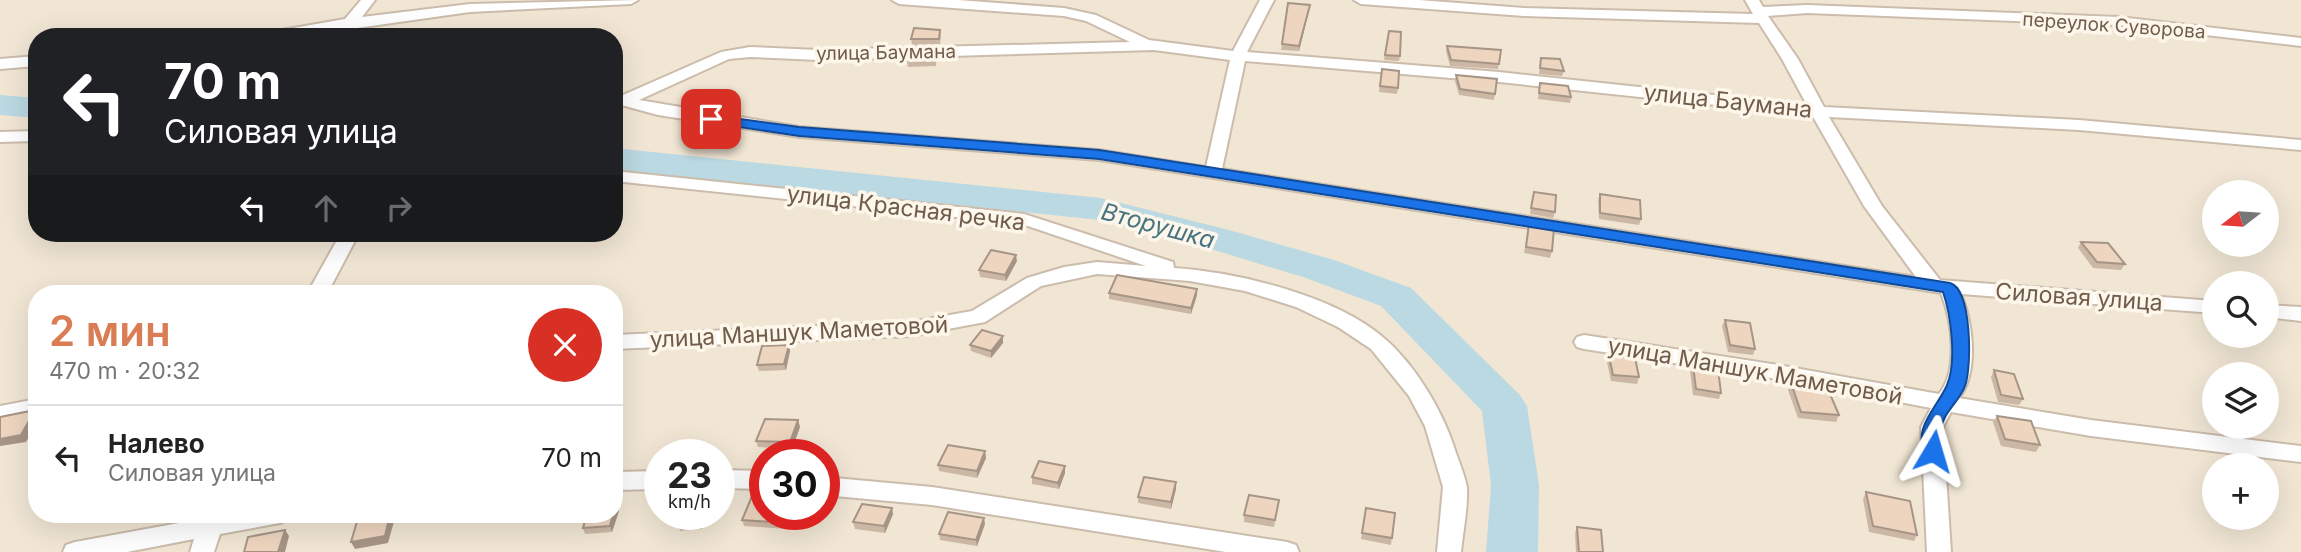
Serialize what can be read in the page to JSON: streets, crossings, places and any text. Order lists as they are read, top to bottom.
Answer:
{
  "streets": {
    "street": [
      "переулок Суворова",
      "улица Баумана",
      "улица Красная речка",
      "Силовая улица",
      "улица Маншук Маметовой"
    ]
  },
  "crossings": [
    ["улица Красная речка", "улица Маншук Маметовой"]
  ],
  "water": ["Вторушка"],
  "north": "left",
  "page": {
    "turn": ["70 m", "Силовая улица"],
    "map_buttons": "+",
    "heading": ["2 мин", "470 m · 20:32"],
    "list": [
      {
        "name": "Налево",
        "note": "Силовая улица",
        "value": "70 m"
      }
    ],
    "speed": "23 km/h",
    "limit": "30"
  }
}
